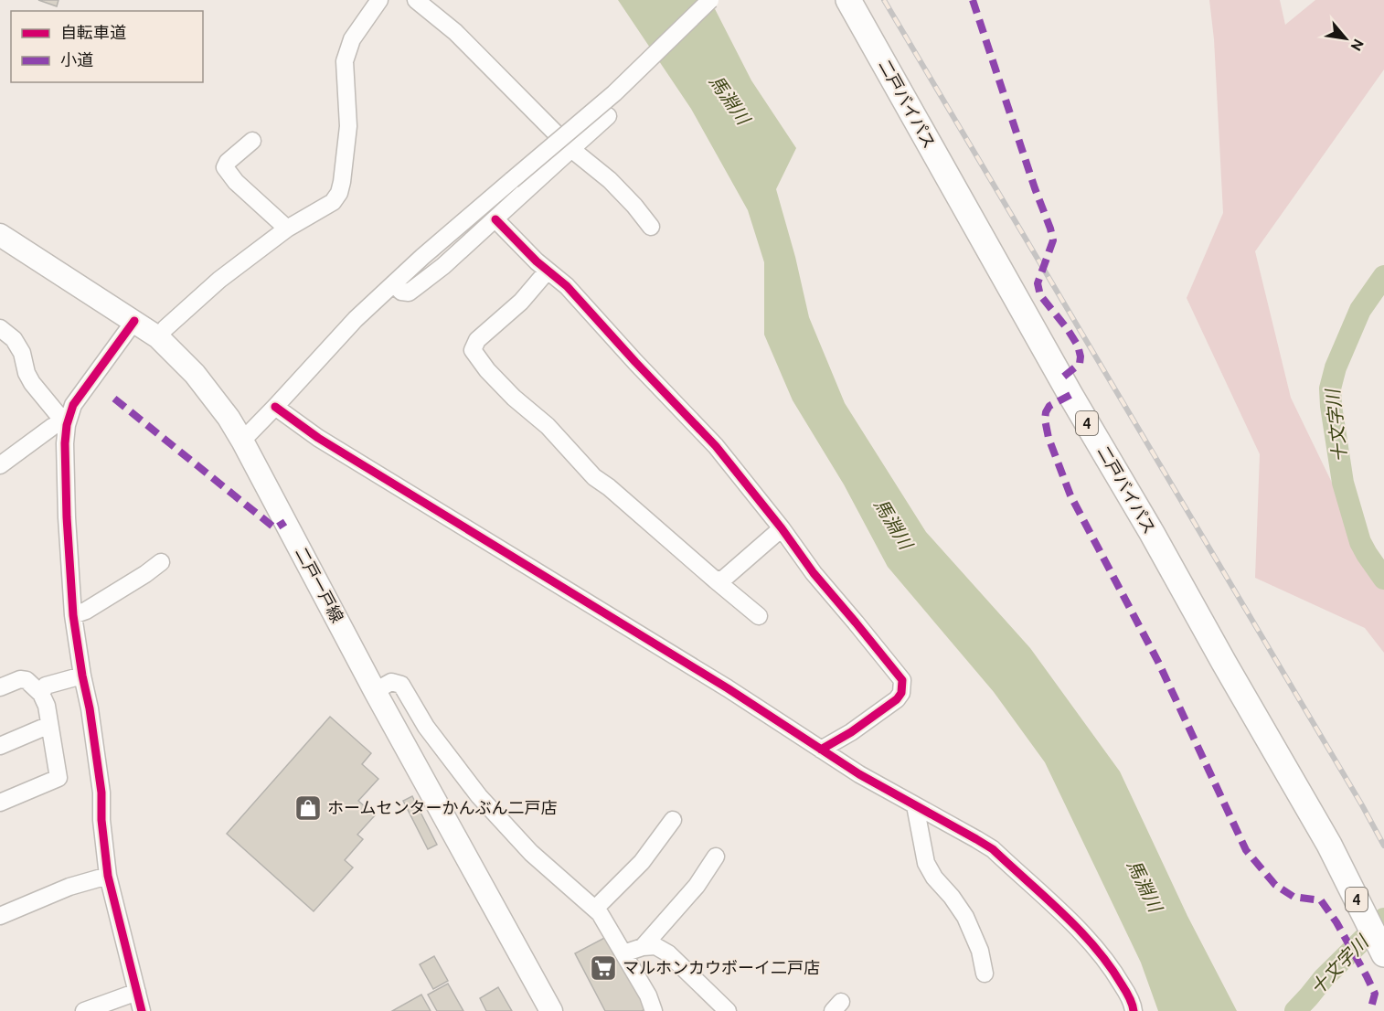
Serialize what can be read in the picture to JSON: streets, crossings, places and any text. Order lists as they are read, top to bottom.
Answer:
{
  "streets": {
    "highway": ["二戸バイパス", "4"],
    "main road": ["二戸一戸線"]
  },
  "water": ["馬淵川", "十文字川"],
  "places": {
    "shop": ["ホームセンターかんぶん二戸店"],
    "supermarket": ["マルホンカウボーイ二戸店"]
  },
  "legend": ["自転車道", "小道"],
  "north": "bottom right"
}
